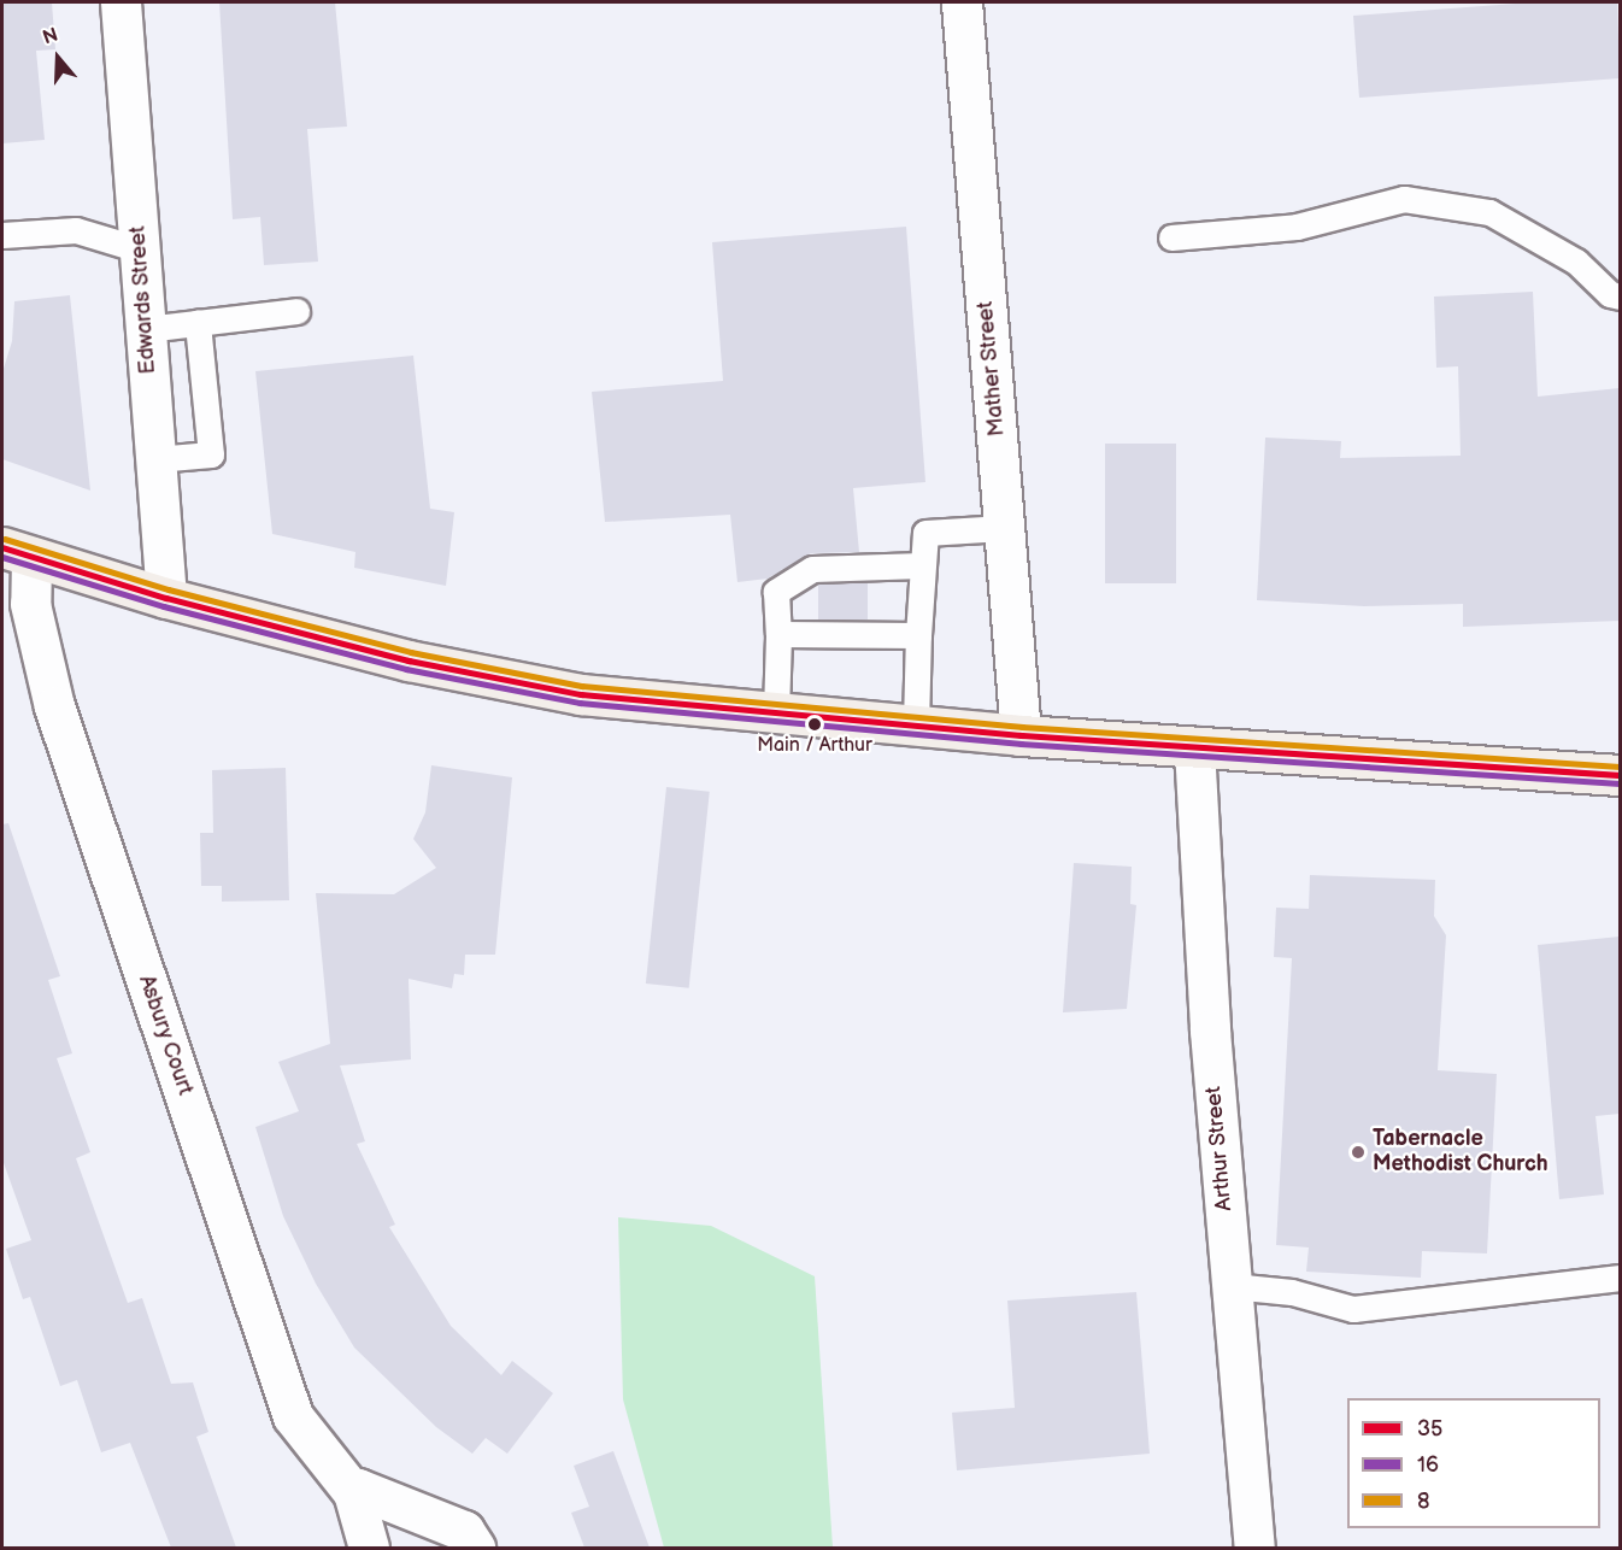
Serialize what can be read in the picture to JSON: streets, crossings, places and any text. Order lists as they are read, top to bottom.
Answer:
{
  "streets": {
    "street": [
      "Edwards Street",
      "Mather Street",
      "Asbury Court",
      "Arthur Street"
    ]
  },
  "places": ["Main / Arthur", "Tabernacle Methodist Church"],
  "lines": ["transit line 8", "transit line 35", "transit line 16"],
  "legend": ["35", "16", "8"],
  "north": "top"
}
